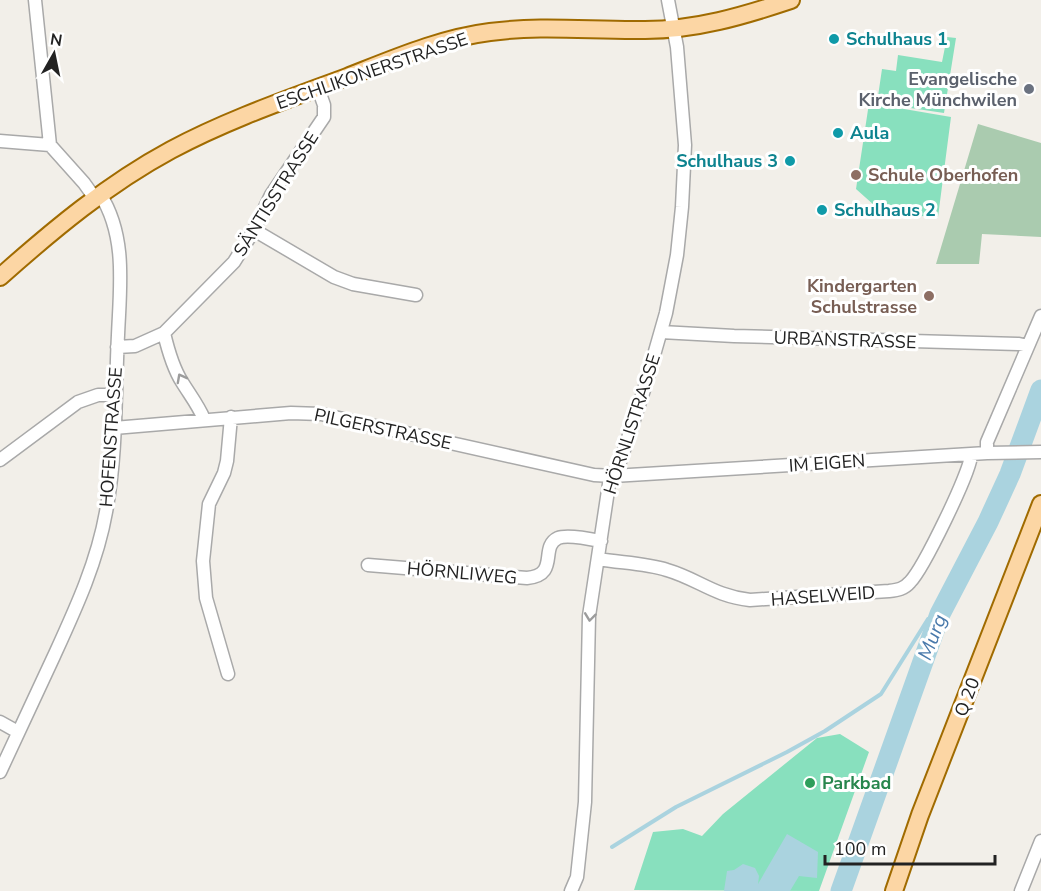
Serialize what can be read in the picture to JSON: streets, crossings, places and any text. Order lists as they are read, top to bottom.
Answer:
{
  "streets": {
    "main road": ["ESCHLIKONERSTRASSE", "Q 20"],
    "street": [
      "SÄNTISSTRASSE",
      "URBANSTRASSE",
      "HÖRNLISTRASSE",
      "PILGERSTRASSE",
      "HOFENSTRASSE",
      "IM EIGEN",
      "HÖRNLIWEG",
      "HASELWEID"
    ]
  },
  "crossings": [
    ["ESCHLIKONERSTRASSE", "SÄNTISSTRASSE"],
    ["ESCHLIKONERSTRASSE", "HÖRNLISTRASSE"],
    ["ESCHLIKONERSTRASSE", "HOFENSTRASSE"],
    ["SÄNTISSTRASSE", "HOFENSTRASSE"],
    ["URBANSTRASSE", "HÖRNLISTRASSE"],
    ["HÖRNLISTRASSE", "PILGERSTRASSE"],
    ["HÖRNLISTRASSE", "IM EIGEN"],
    ["HÖRNLISTRASSE", "HÖRNLIWEG"],
    ["HÖRNLISTRASSE", "HASELWEID"],
    ["PILGERSTRASSE", "HOFENSTRASSE"],
    ["PILGERSTRASSE", "IM EIGEN"],
    ["IM EIGEN", "HASELWEID"]
  ],
  "one_way": ["HÖRNLISTRASSE"],
  "water": ["Murg"],
  "places": [
    "Schulhaus 1",
    "Evangelische Kirche Münchwilen",
    "Aula",
    "Schulhaus 3",
    "Schule Oberhofen",
    "Schulhaus 2",
    "Kindergarten Schulstrasse",
    "Parkbad"
  ],
  "scale_bar": "100 m",
  "north": "top"
}
